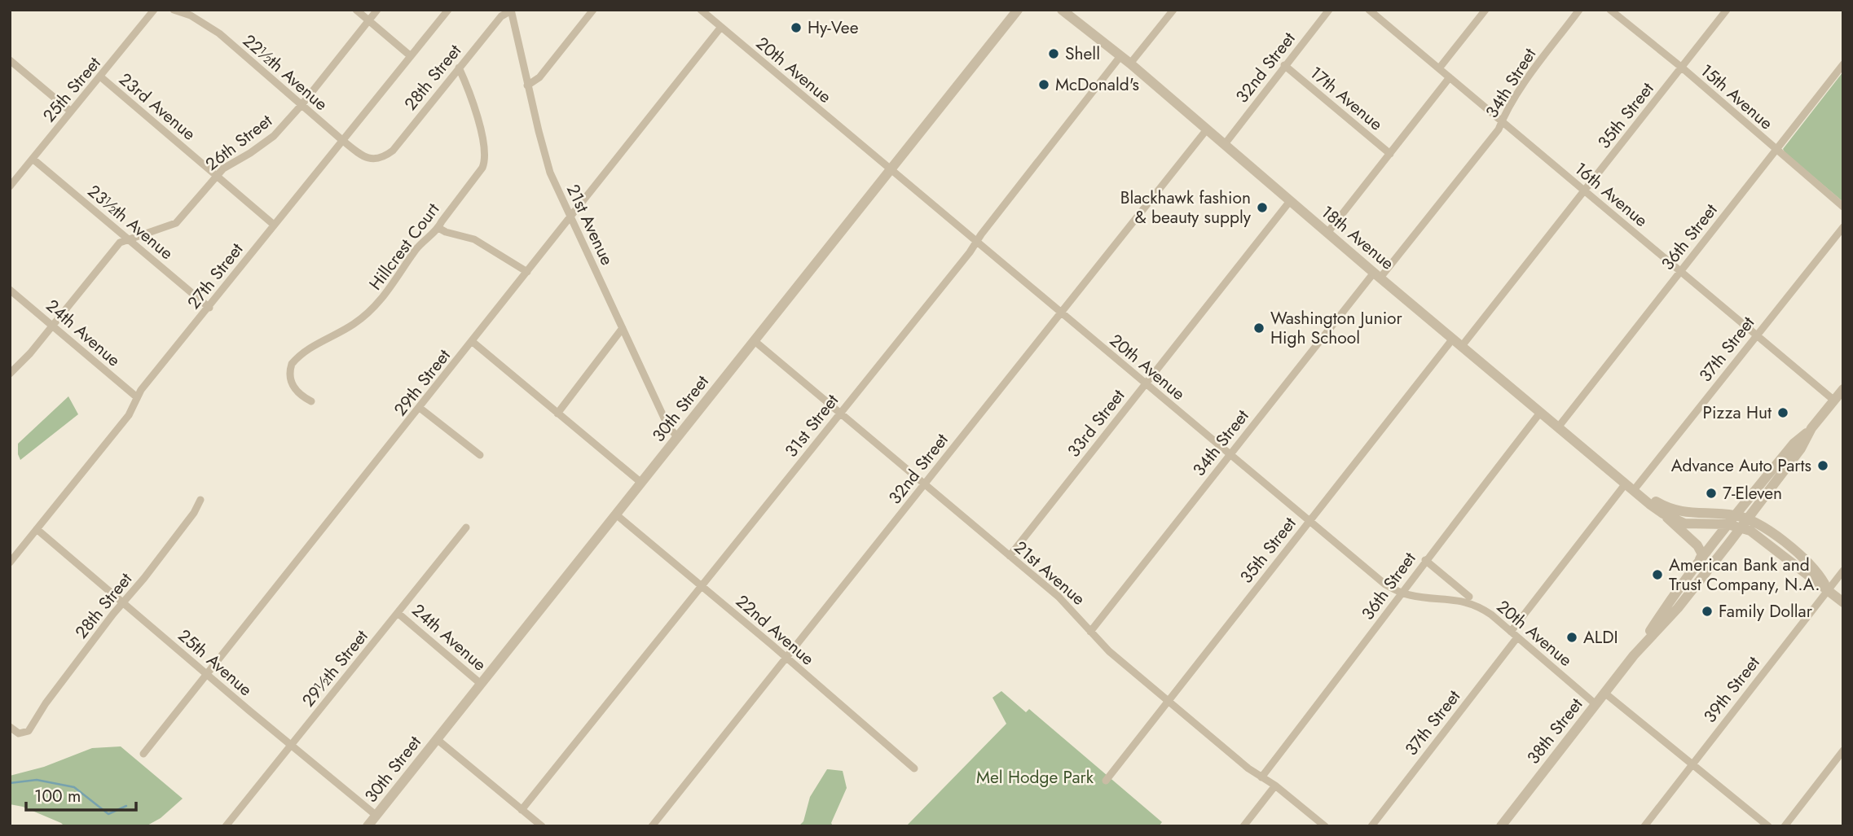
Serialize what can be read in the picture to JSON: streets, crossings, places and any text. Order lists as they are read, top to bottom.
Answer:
{
  "streets": {
    "street": [
      "32nd Street",
      "20th Avenue",
      "22½th Avenue",
      "28th Street",
      "34th Street",
      "25th Street",
      "15th Avenue",
      "17th Avenue",
      "23rd Avenue",
      "35th Street",
      "26th Street",
      "16th Avenue",
      "23½th Avenue",
      "21st Avenue",
      "36th Street",
      "18th Avenue",
      "Hillcrest Court",
      "27th Street",
      "24th Avenue",
      "37th Street",
      "29th Street",
      "30th Street",
      "33rd Street",
      "31st Street",
      "22nd Avenue",
      "25th Avenue",
      "29½th Street",
      "39th Street",
      "38th Street"
    ]
  },
  "crossings": [
    ["32nd Street", "20th Avenue"],
    ["32nd Street", "17th Avenue"],
    ["32nd Street", "21st Avenue"],
    ["32nd Street", "18th Avenue"],
    ["32nd Street", "22nd Avenue"],
    ["20th Avenue", "34th Street"],
    ["20th Avenue", "35th Street"],
    ["20th Avenue", "36th Street"],
    ["20th Avenue", "37th Street"],
    ["20th Avenue", "29th Street"],
    ["20th Avenue", "30th Street"],
    ["20th Avenue", "33rd Street"],
    ["20th Avenue", "31st Street"],
    ["20th Avenue", "38th Street"],
    ["22½th Avenue", "28th Street"],
    ["22½th Avenue", "26th Street"],
    ["22½th Avenue", "27th Street"],
    ["28th Street", "21st Avenue"],
    ["28th Street", "Hillcrest Court"],
    ["28th Street", "25th Avenue"],
    ["34th Street", "16th Avenue"],
    ["34th Street", "21st Avenue"],
    ["34th Street", "18th Avenue"],
    ["25th Street", "23rd Avenue"],
    ["25th Street", "23½th Avenue"],
    ["15th Avenue", "35th Street"],
    ["15th Avenue", "36th Street"],
    ["23rd Avenue", "26th Street"],
    ["23rd Avenue", "27th Street"],
    ["35th Street", "16th Avenue"],
    ["35th Street", "21st Avenue"],
    ["35th Street", "18th Avenue"],
    ["26th Street", "23½th Avenue"],
    ["26th Street", "24th Avenue"],
    ["16th Avenue", "36th Street"],
    ["16th Avenue", "37th Street"],
    ["16th Avenue", "38th Street"],
    ["23½th Avenue", "27th Street"],
    ["21st Avenue", "36th Street"],
    ["21st Avenue", "29th Street"],
    ["21st Avenue", "30th Street"],
    ["21st Avenue", "33rd Street"],
    ["21st Avenue", "31st Street"],
    ["36th Street", "18th Avenue"],
    ["18th Avenue", "37th Street"],
    ["18th Avenue", "33rd Street"],
    ["18th Avenue", "31st Street"],
    ["18th Avenue", "39th Street"],
    ["18th Avenue", "38th Street"],
    ["27th Street", "24th Avenue"],
    ["27th Street", "25th Avenue"],
    ["24th Avenue", "30th Street"],
    ["24th Avenue", "29½th Street"],
    ["29th Street", "25th Avenue"],
    ["30th Street", "22nd Avenue"],
    ["30th Street", "25th Avenue"],
    ["31st Street", "22nd Avenue"],
    ["25th Avenue", "29½th Street"]
  ],
  "parks": ["Mel Hodge Park"],
  "places": [
    "Hy-Vee",
    "Shell",
    "McDonald's",
    "Blackhawk fashion & beauty supply",
    "Washington Junior High School",
    "Pizza Hut",
    "Advance Auto Parts",
    "7-Eleven",
    "American Bank and Trust Company, N.A.",
    "Family Dollar",
    "ALDI"
  ],
  "scale_bar": "100 m"
}
